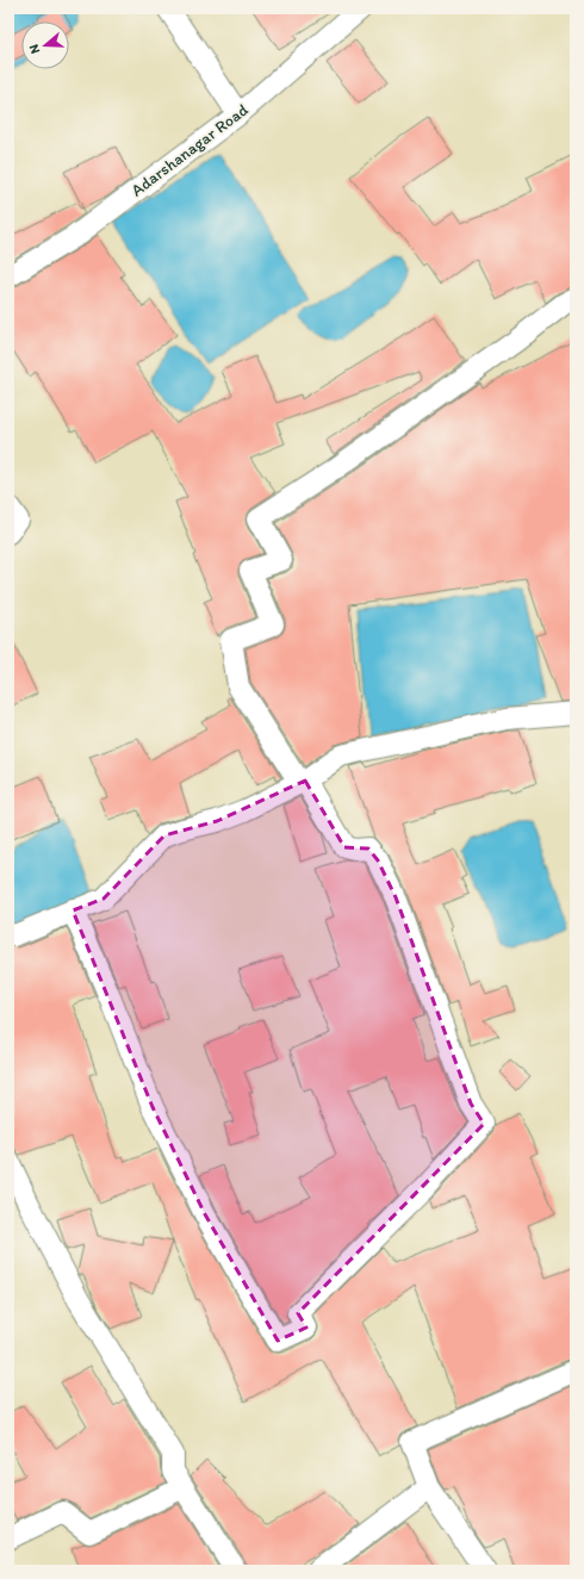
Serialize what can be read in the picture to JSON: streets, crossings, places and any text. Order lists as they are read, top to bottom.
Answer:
{
  "streets": {
    "street": ["Adarshanagar Road"]
  },
  "north": "left"
}
